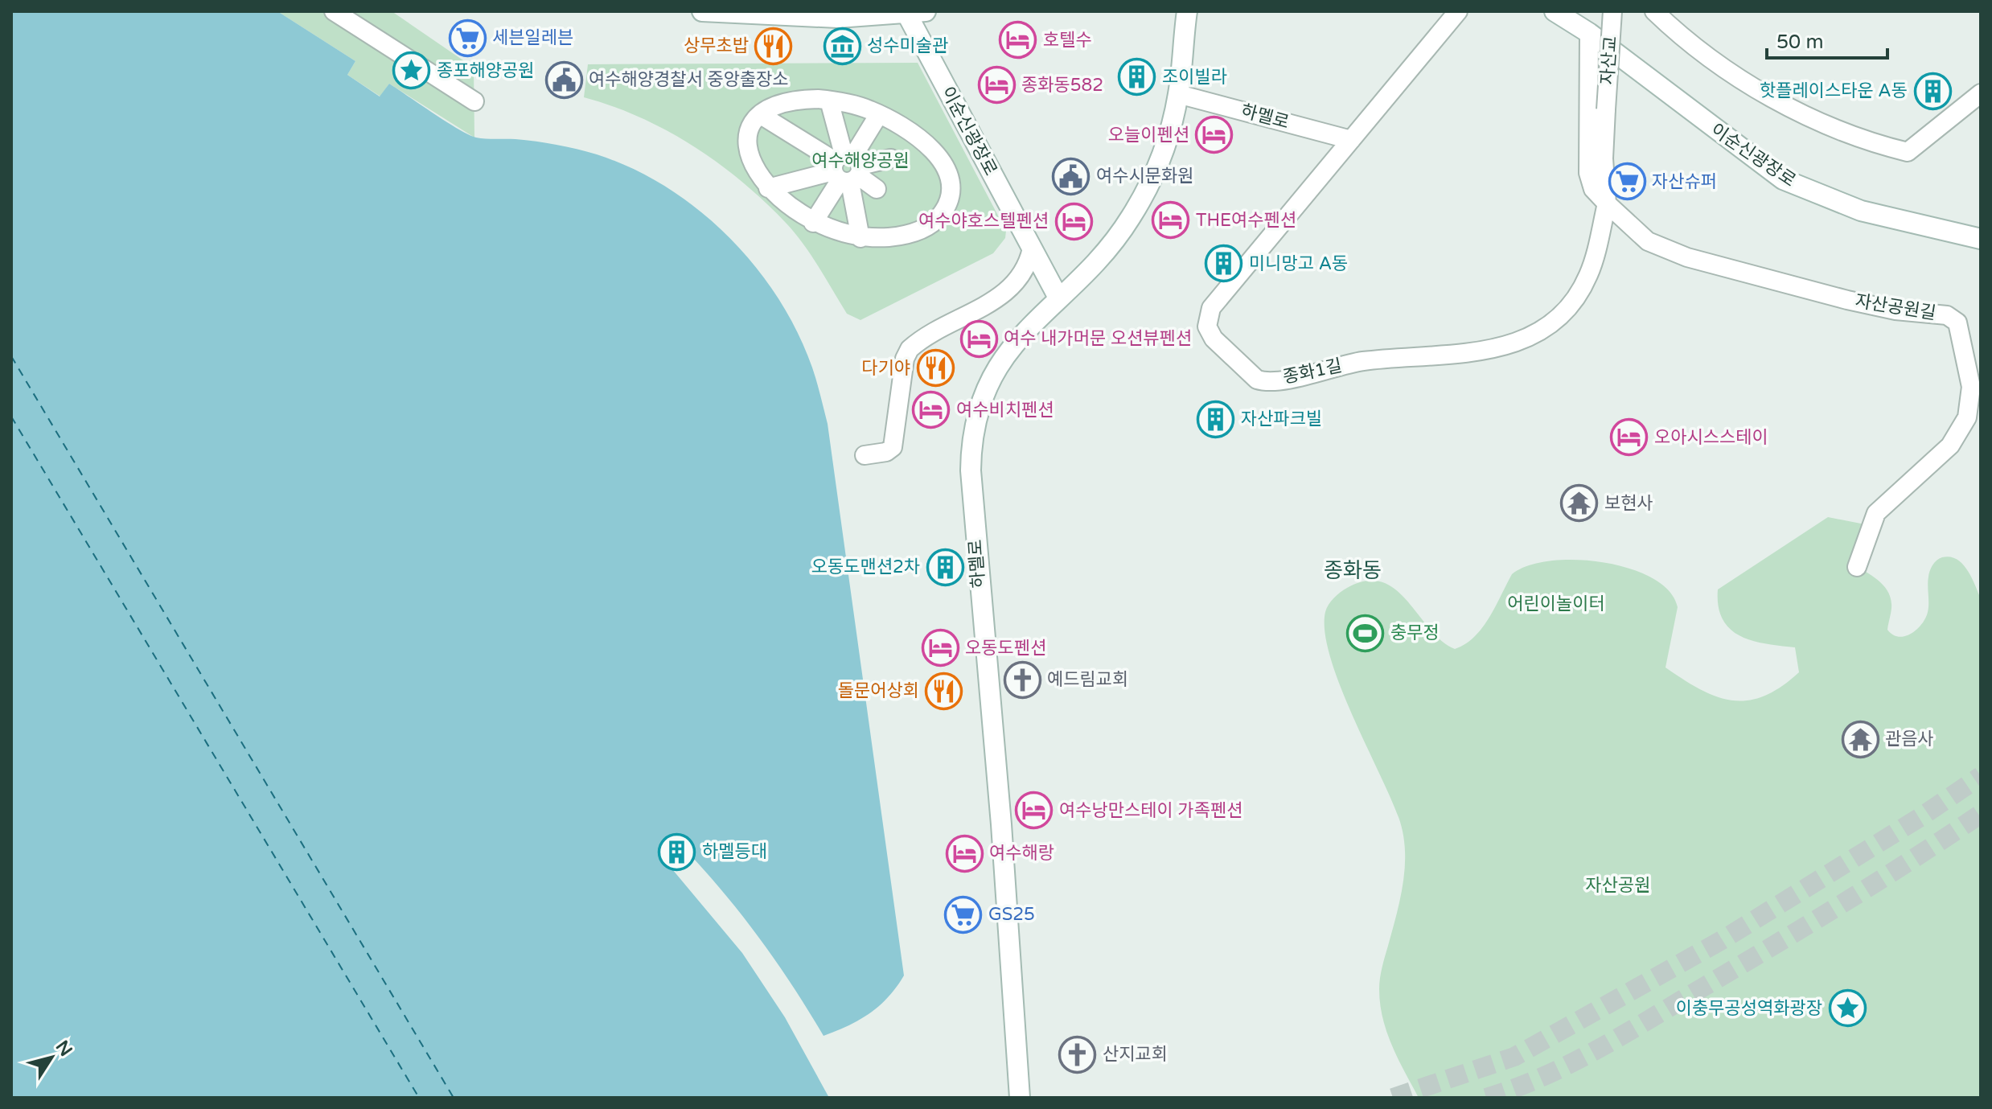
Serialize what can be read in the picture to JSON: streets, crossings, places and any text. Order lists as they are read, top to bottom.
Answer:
{
  "streets": {
    "street": [
      "자산교",
      "하멜로",
      "이순신광장로",
      "자산공원길",
      "종화1길"
    ]
  },
  "crossings": [
    ["자산교", "자산공원길"],
    ["자산교", "종화1길"],
    ["하멜로", "이순신광장로"],
    ["하멜로", "종화1길"],
    ["이순신광장로", "자산공원길"],
    ["자산공원길", "종화1길"]
  ],
  "districts": ["종화동"],
  "parks": ["여수해양공원", "어린이놀이터", "자산공원"],
  "places": {
    "supermarket": ["세븐일레븐", "자산슈퍼", "GS25"],
    "hotel": [
      "호텔수",
      "종화동582",
      "오늘이펜션",
      "THE여수펜션",
      "여수야호스텔펜션",
      "여수 내가머문 오션뷰펜션",
      "여수비치펜션",
      "오아시스스테이",
      "오동도펜션",
      "여수낭만스테이 가족펜션",
      "여수해랑"
    ],
    "restaurant": ["상무초밥", "다기야", "돌문어상회"],
    "museum": ["성수미술관"],
    "place": ["종포해양공원", "이충무공성역화광장"],
    "building": [
      "조이빌라",
      "핫플레이스타운 A동",
      "미니망고 A동",
      "자산파크빌",
      "오동도맨션2차",
      "하멜등대"
    ],
    "public building": ["여수해양경찰서 중앙출장소", "여수시문화원"],
    "temple": ["보현사", "관음사"],
    "sports": ["충무정"],
    "church": ["예드림교회", "산지교회"]
  },
  "scale_bar": "50 m",
  "north": "top right"
}
